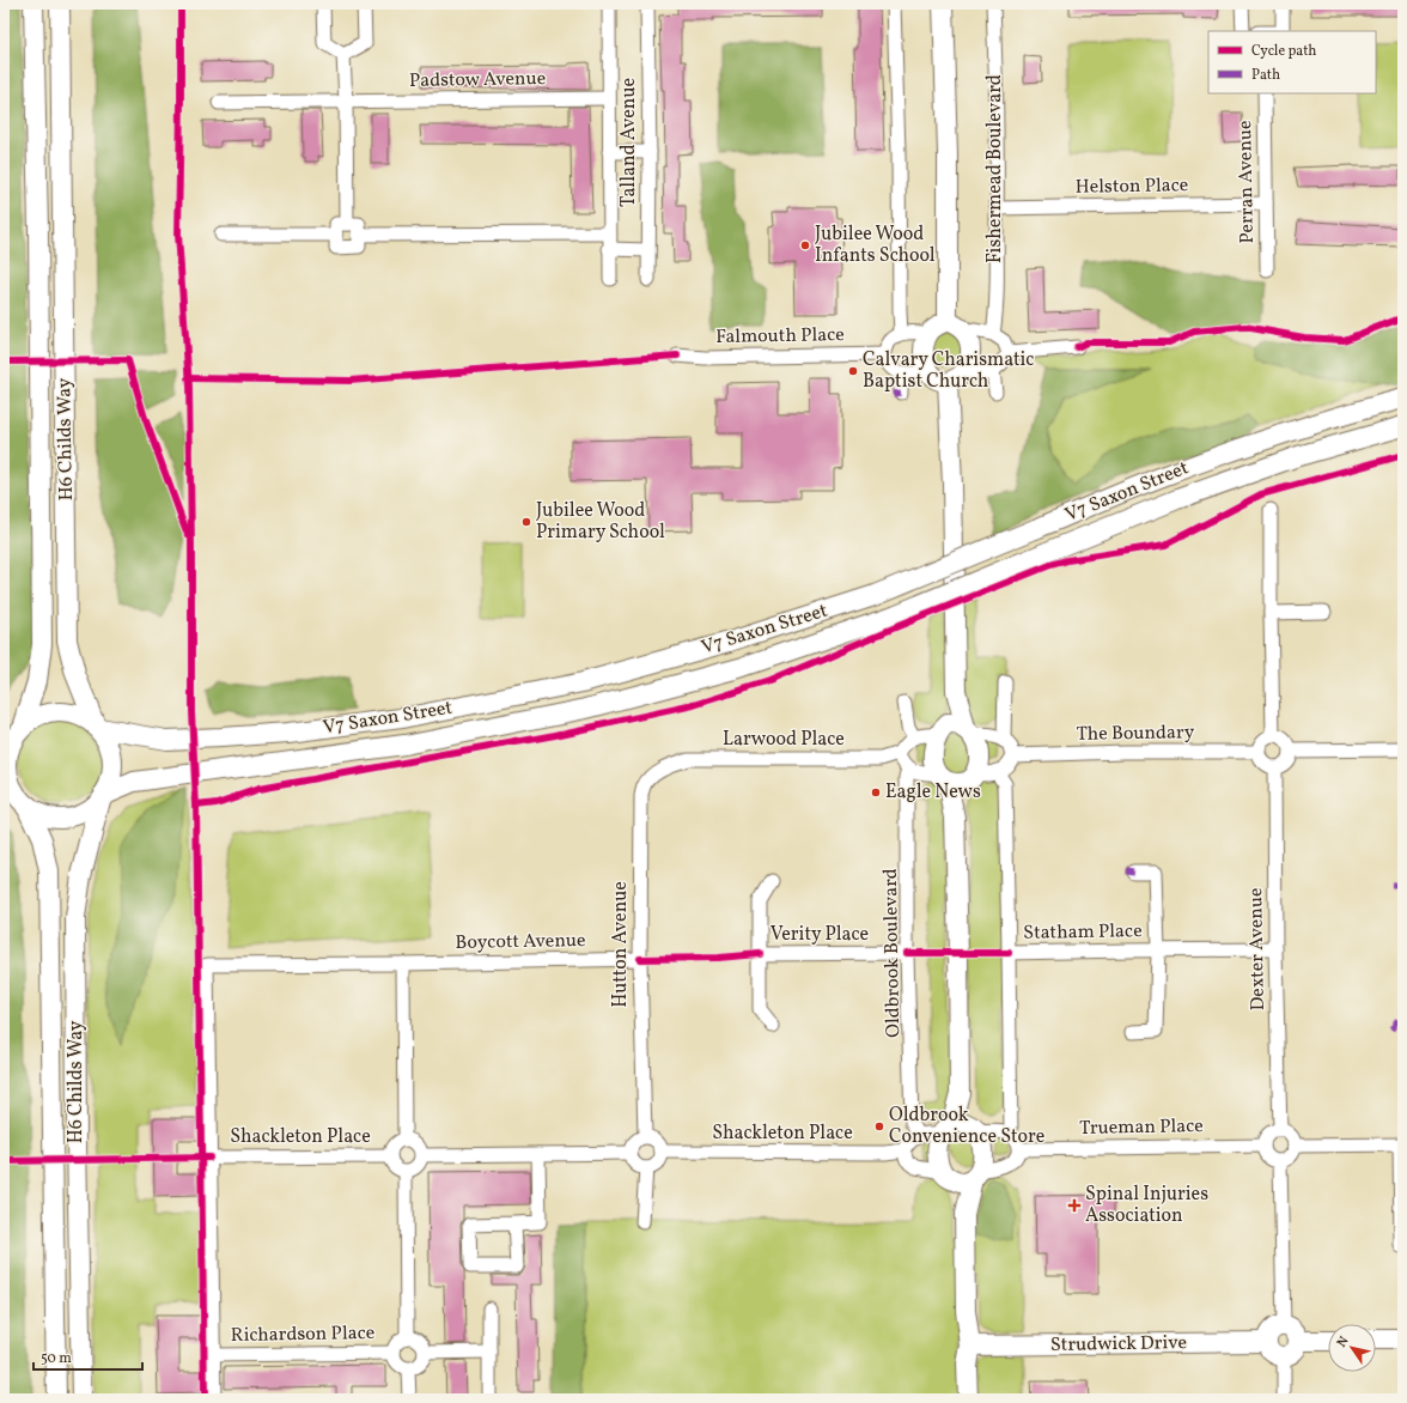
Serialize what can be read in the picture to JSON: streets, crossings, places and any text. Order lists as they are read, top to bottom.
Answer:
{
  "streets": {
    "street": [
      "Padstow Avenue",
      "Talland Avenue",
      "Fishermead Boulevard",
      "Perran Avenue",
      "Helston Place",
      "Falmouth Place",
      "H6 Childs Way",
      "V7 Saxon Street",
      "The Boundary",
      "Larwood Place",
      "Statham Place",
      "Verity Place",
      "Boycott Avenue",
      "Hutton Avenue",
      "Dexter Avenue",
      "Oldbrook Boulevard",
      "Trueman Place",
      "Shackleton Place",
      "Richardson Place",
      "Strudwick Drive"
    ]
  },
  "crossings": [
    ["Padstow Avenue", "Talland Avenue"],
    ["Fishermead Boulevard", "Helston Place"],
    ["Perran Avenue", "Helston Place"],
    ["H6 Childs Way", "V7 Saxon Street"],
    ["The Boundary", "Dexter Avenue"],
    ["Larwood Place", "Hutton Avenue"],
    ["Statham Place", "Dexter Avenue"],
    ["Verity Place", "Oldbrook Boulevard"],
    ["Boycott Avenue", "Hutton Avenue"],
    ["Boycott Avenue", "Shackleton Place"],
    ["Hutton Avenue", "Shackleton Place"],
    ["Dexter Avenue", "Trueman Place"]
  ],
  "places": {
    "other": [
      "Jubilee Wood Infants School",
      "Calvary Charismatic Baptist Church",
      "Jubilee Wood Primary School",
      "Eagle News",
      "Oldbrook Convenience Store"
    ],
    "health": ["Spinal Injuries Association"]
  },
  "legend": ["Cycle path", "Path"],
  "scale_bar": "50 m",
  "north": "top left"
}
